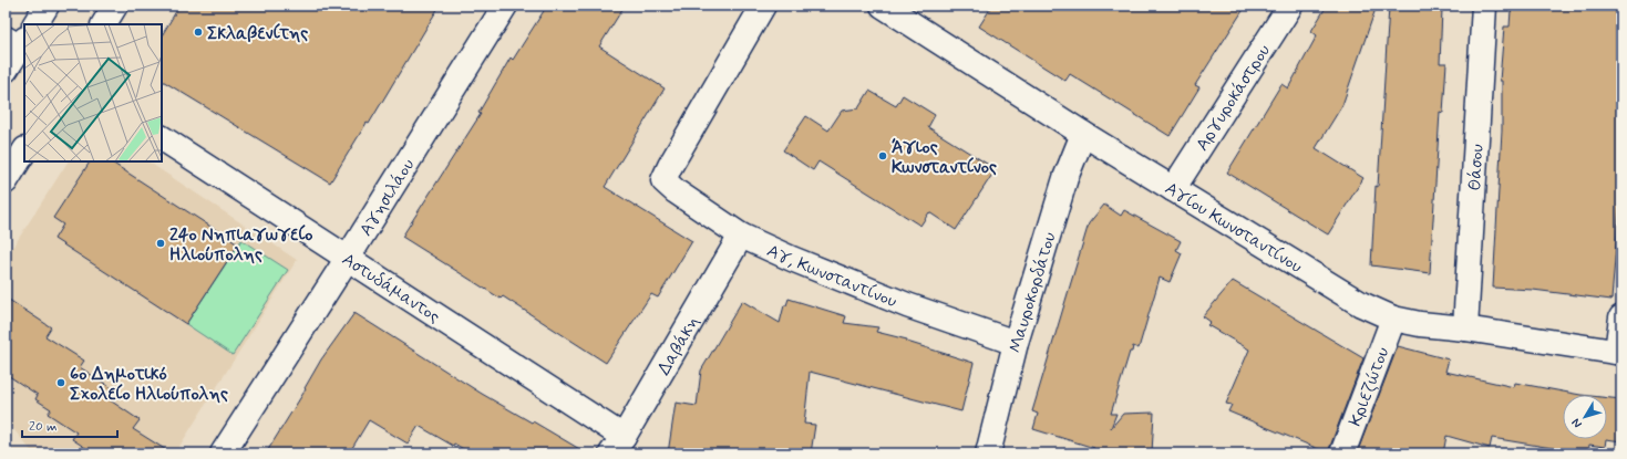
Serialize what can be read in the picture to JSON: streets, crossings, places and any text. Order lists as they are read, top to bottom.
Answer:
{
  "streets": {
    "street": [
      "Αργυροκάστρου",
      "Θάσου",
      "Αγησιλάου",
      "Αγίου Κωνσταντίνου",
      "Αγ, Κωνσταντίνου",
      "Αστυδάμαντος",
      "Μαυροκορδάτου",
      "Δαβάκη",
      "Κριεζώτου"
    ]
  },
  "crossings": [
    ["Αργυροκάστρου", "Αγίου Κωνσταντίνου"],
    ["Θάσου", "Αγίου Κωνσταντίνου"],
    ["Αγησιλάου", "Αστυδάμαντος"],
    ["Αγίου Κωνσταντίνου", "Μαυροκορδάτου"],
    ["Αγίου Κωνσταντίνου", "Κριεζώτου"],
    ["Αγ, Κωνσταντίνου", "Μαυροκορδάτου"],
    ["Αγ, Κωνσταντίνου", "Δαβάκη"],
    ["Αστυδάμαντος", "Δαβάκη"]
  ],
  "places": [
    "Σκλαβενίτης",
    "Άγιος Κωνσταντίνος",
    "24ο Νηπιαγωγείο Ηλιούπολης",
    "6ο Δημοτικό Σχολείο Ηλιούπολης"
  ],
  "scale_bar": "20 m",
  "north": "bottom left"
}
